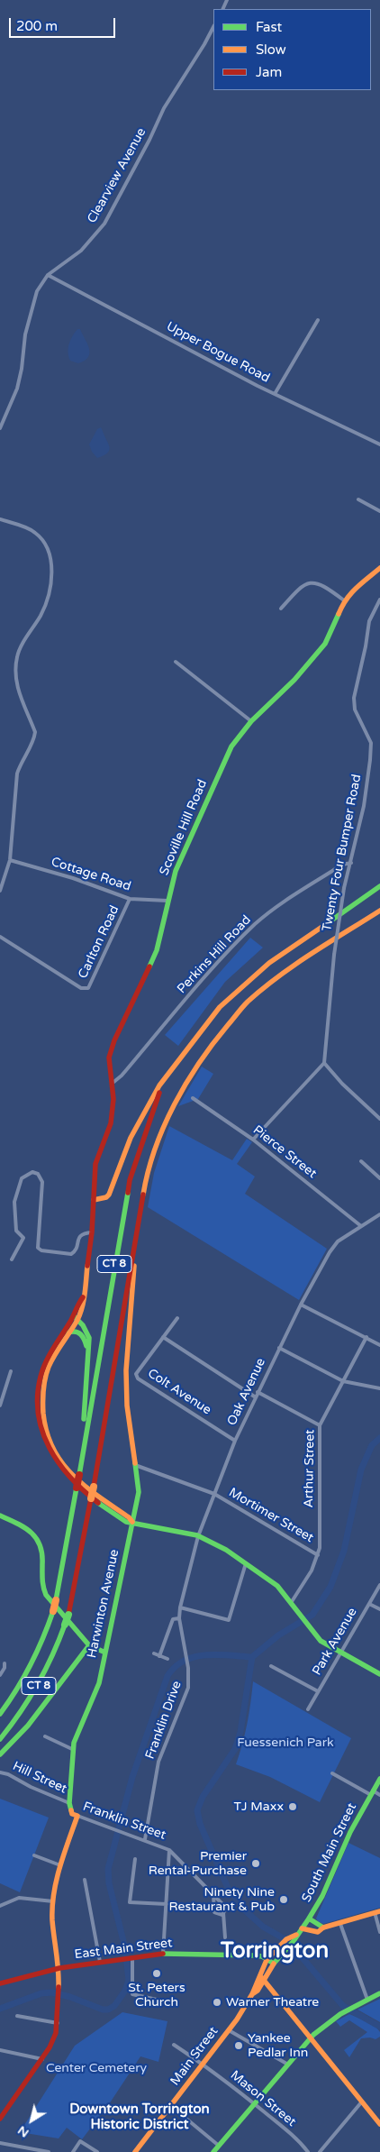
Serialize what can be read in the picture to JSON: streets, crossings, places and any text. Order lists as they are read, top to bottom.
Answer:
{
  "streets": {
    "main road": [
      "Scoville Hill Road",
      "CT 8",
      "Harwinton Avenue",
      "Franklin Street",
      "South Main Street",
      "East Main Street",
      "Main Street"
    ],
    "street": [
      "Clearview Avenue",
      "Upper Bogue Road",
      "Twenty Four Bumper Road",
      "Cottage Road",
      "Carlton Road",
      "Perkins Hill Road",
      "Pierce Street",
      "Colt Avenue",
      "Oak Avenue",
      "Arthur Street",
      "Mortimer Street",
      "Park Avenue",
      "Franklin Drive",
      "Hill Street",
      "Mason Street"
    ]
  },
  "crossings": [
    ["Clearview Avenue", "Upper Bogue Road"],
    ["Scoville Hill Road", "Cottage Road"],
    ["Scoville Hill Road", "Perkins Hill Road"],
    ["Twenty Four Bumper Road", "Perkins Hill Road"],
    ["Cottage Road", "Carlton Road"],
    ["Pierce Street", "Oak Avenue"],
    ["CT 8", "Harwinton Avenue"],
    ["Colt Avenue", "Oak Avenue"],
    ["Oak Avenue", "Mortimer Street"],
    ["Oak Avenue", "Franklin Drive"],
    ["Arthur Street", "Mortimer Street"],
    ["Mortimer Street", "Harwinton Avenue"],
    ["Harwinton Avenue", "Hill Street"],
    ["Harwinton Avenue", "Franklin Street"],
    ["Franklin Drive", "Franklin Street"],
    ["Hill Street", "Franklin Street"],
    ["South Main Street", "Main Street"],
    ["East Main Street", "Main Street"],
    ["Main Street", "Mason Street"]
  ],
  "districts": ["Torrington", "Downtown Torrington Historic District"],
  "parks": ["Fuessenich Park", "Center Cemetery"],
  "places": [
    "TJ Maxx",
    "Premier Rental-Purchase",
    "Ninety Nine Restaurant & Pub",
    "St. Peters Church",
    "Warner Theatre",
    "Yankee Pedlar Inn"
  ],
  "legend": ["Fast", "Slow", "Jam"],
  "scale_bar": "200 m",
  "north": "bottom left"
}
